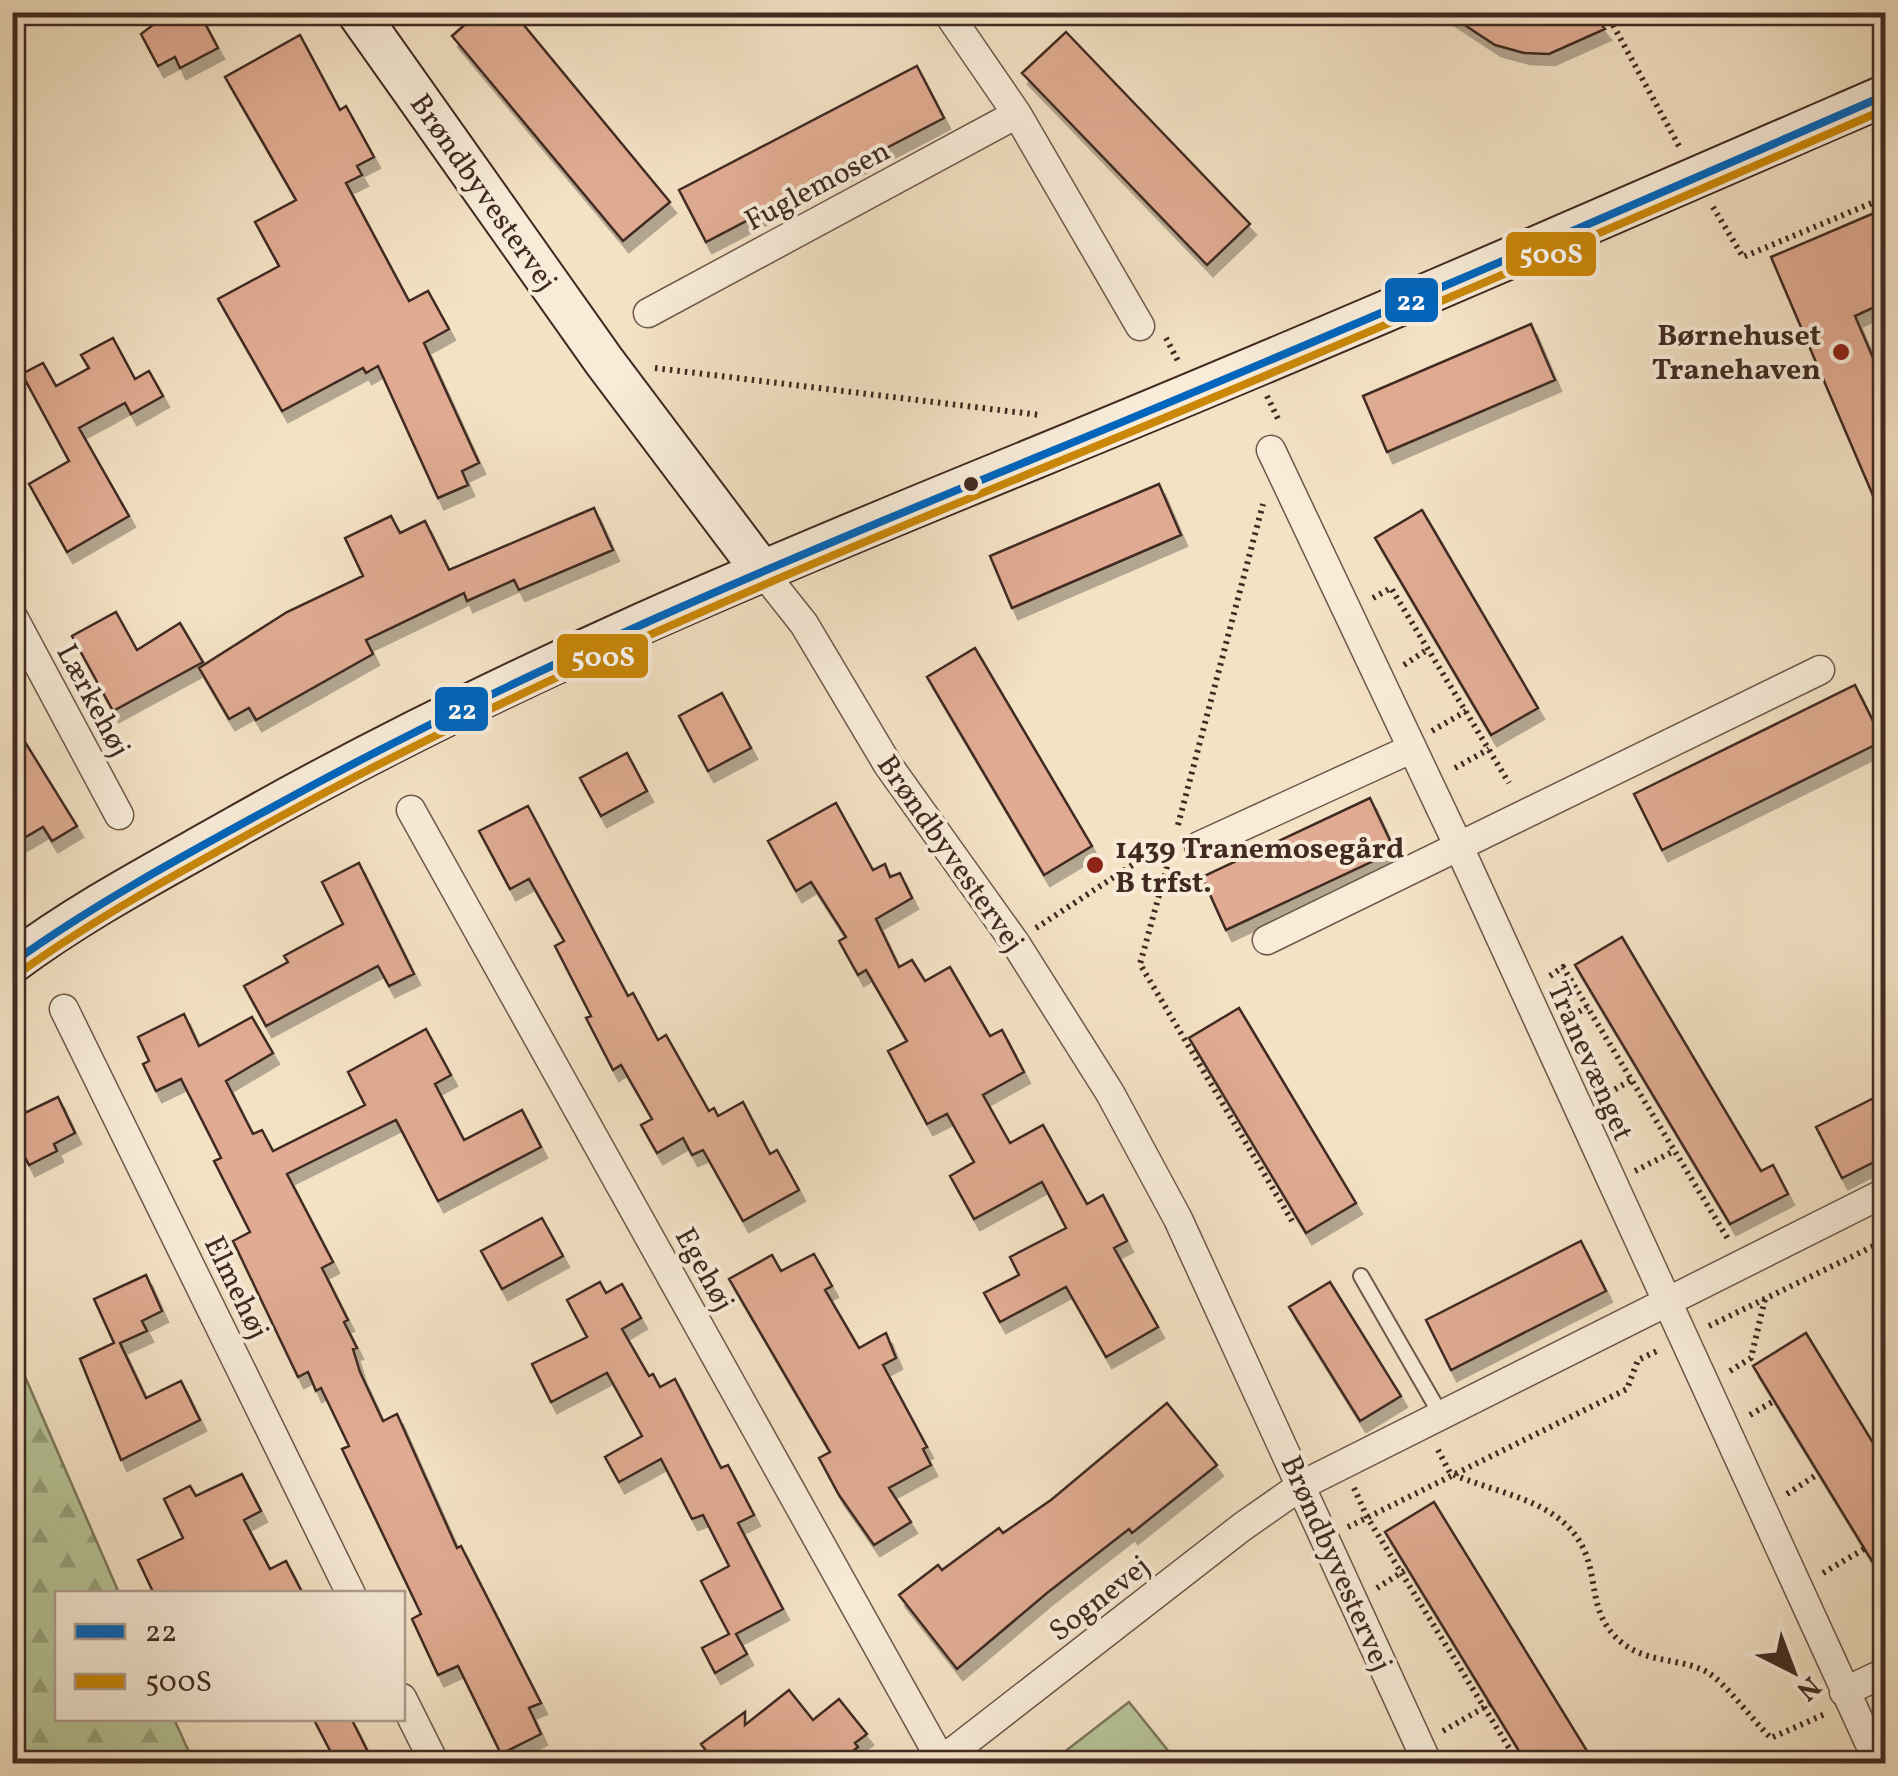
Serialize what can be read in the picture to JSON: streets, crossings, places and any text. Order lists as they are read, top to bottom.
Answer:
{
  "streets": {
    "street": [
      "Fuglemosen",
      "Brøndbyvestervej",
      "Lærkehøj",
      "Tranevænget",
      "Egehøj",
      "Elmehøj",
      "Sognevej"
    ]
  },
  "crossings": [
    ["Brøndbyvestervej", "Sognevej"],
    ["Egehøj", "Sognevej"]
  ],
  "places": ["Børnehuset Tranehaven", "1439 Tranemosegård B trfst."],
  "lines": ["transit line 22", "transit line 500S"],
  "legend": ["22", "500S"],
  "north": "bottom right"
}
